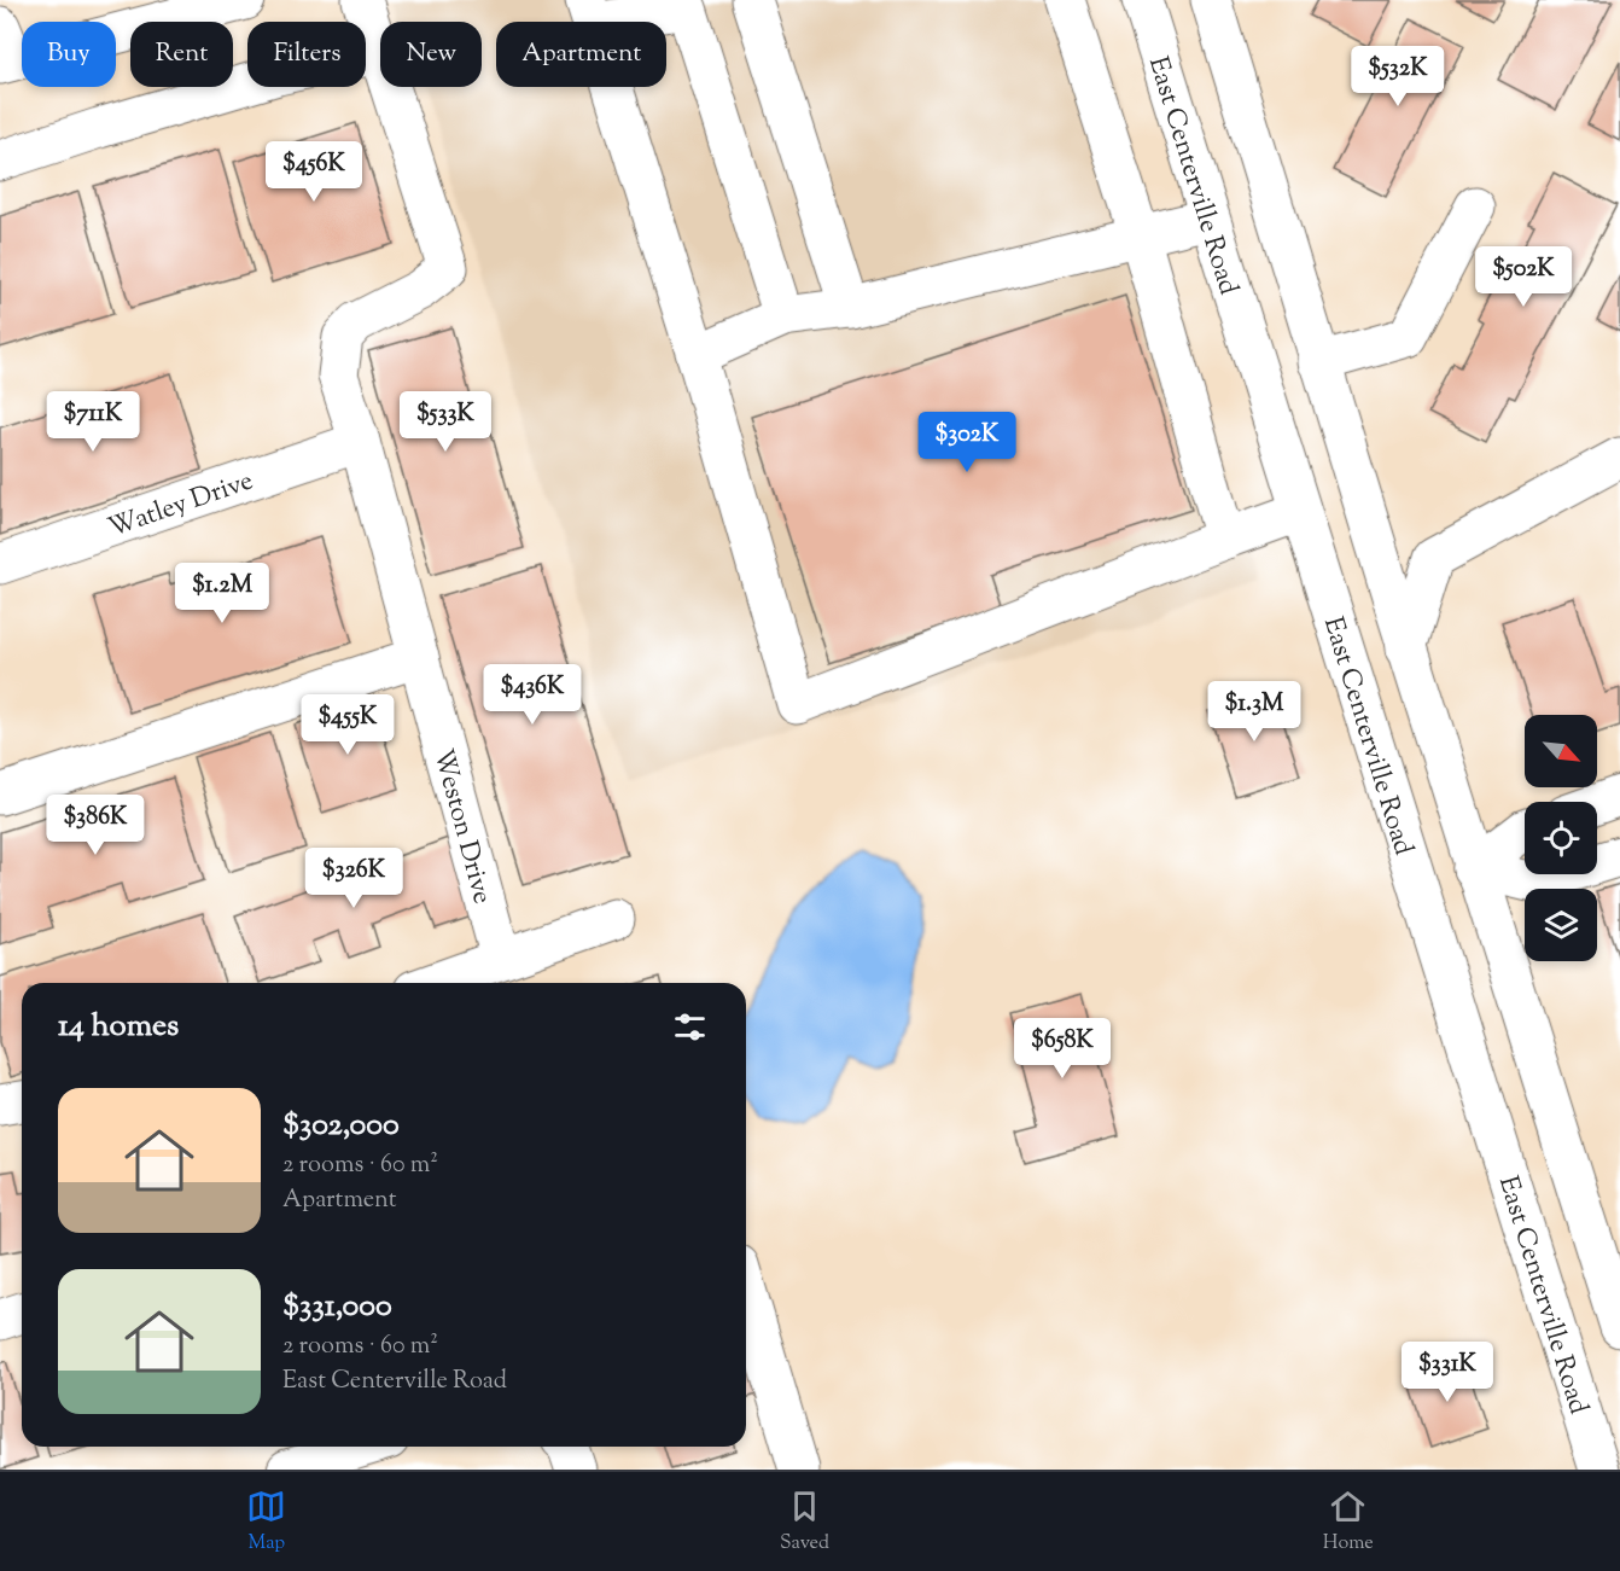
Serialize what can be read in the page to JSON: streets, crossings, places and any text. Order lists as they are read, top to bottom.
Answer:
{
  "streets": {
    "main road": ["East Centerville Road", "Watley Drive", "Weston Drive"]
  },
  "crossings": [
    ["Watley Drive", "Weston Drive"]
  ],
  "north": "bottom right",
  "page": {
    "chip": [
      "Buy",
      "Rent",
      "Filters",
      "New",
      "Apartment"
    ],
    "price": [
      "$532K",
      "$456K",
      "$502K",
      "$711K",
      "$533K",
      "$302K",
      "$1.2M",
      "$436K",
      "$1.3M",
      "$455K",
      "$386K",
      "$326K",
      "$658K",
      "$331K"
    ],
    "heading": "14 homes",
    "list": [
      {
        "name": "$302,000",
        "note": "2 rooms · 60 m² · Apartment"
      },
      {
        "name": "$331,000",
        "note": "2 rooms · 60 m² · East Centerville Road"
      }
    ],
    "tabs": ["Map", "Saved", "Home"]
  }
}
